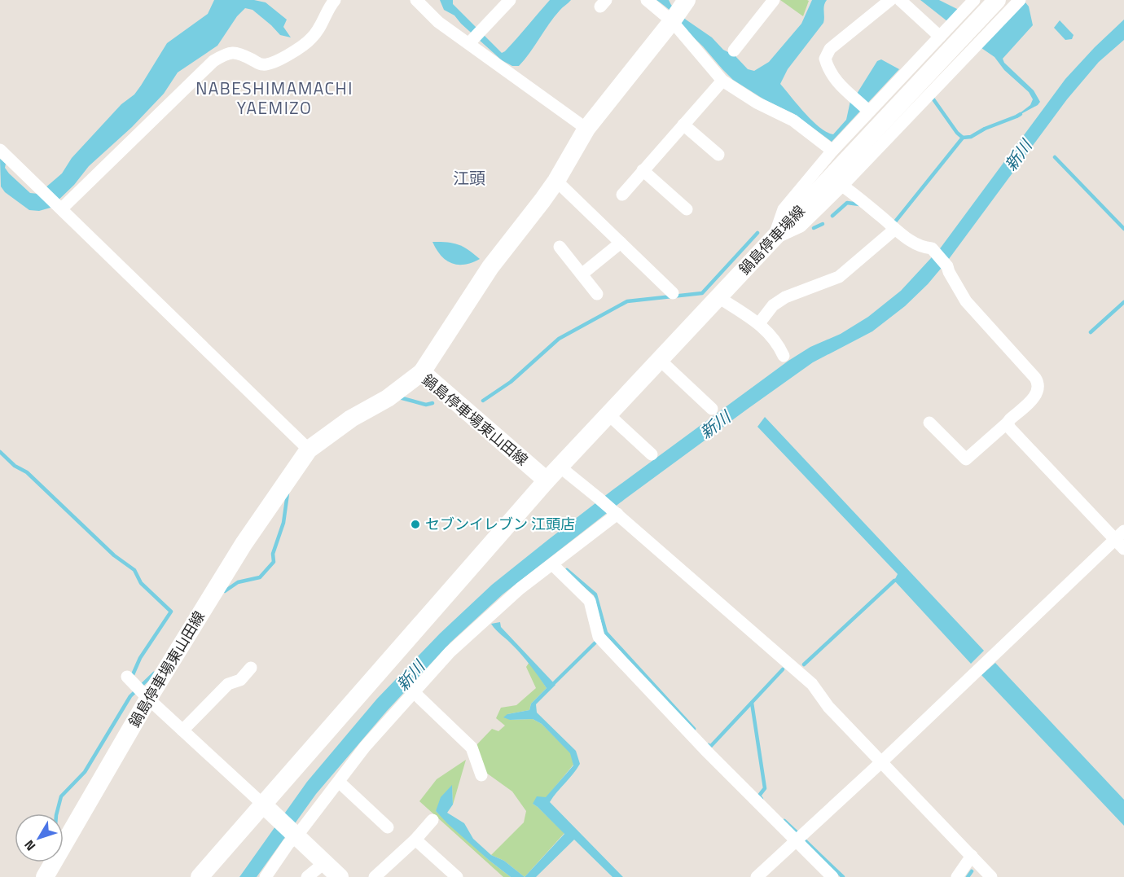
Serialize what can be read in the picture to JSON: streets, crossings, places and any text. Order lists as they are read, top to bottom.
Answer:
{
  "streets": {
    "main road": ["鍋島停車場線", "鍋島停車場東山田線"]
  },
  "crossings": [
    ["鍋島停車場線", "鍋島停車場東山田線"]
  ],
  "districts": ["NABESHIMAMACHI YAEMIZO", "江頭"],
  "water": ["新川"],
  "places": ["セブンイレブン 江頭店"],
  "north": "bottom left"
}
